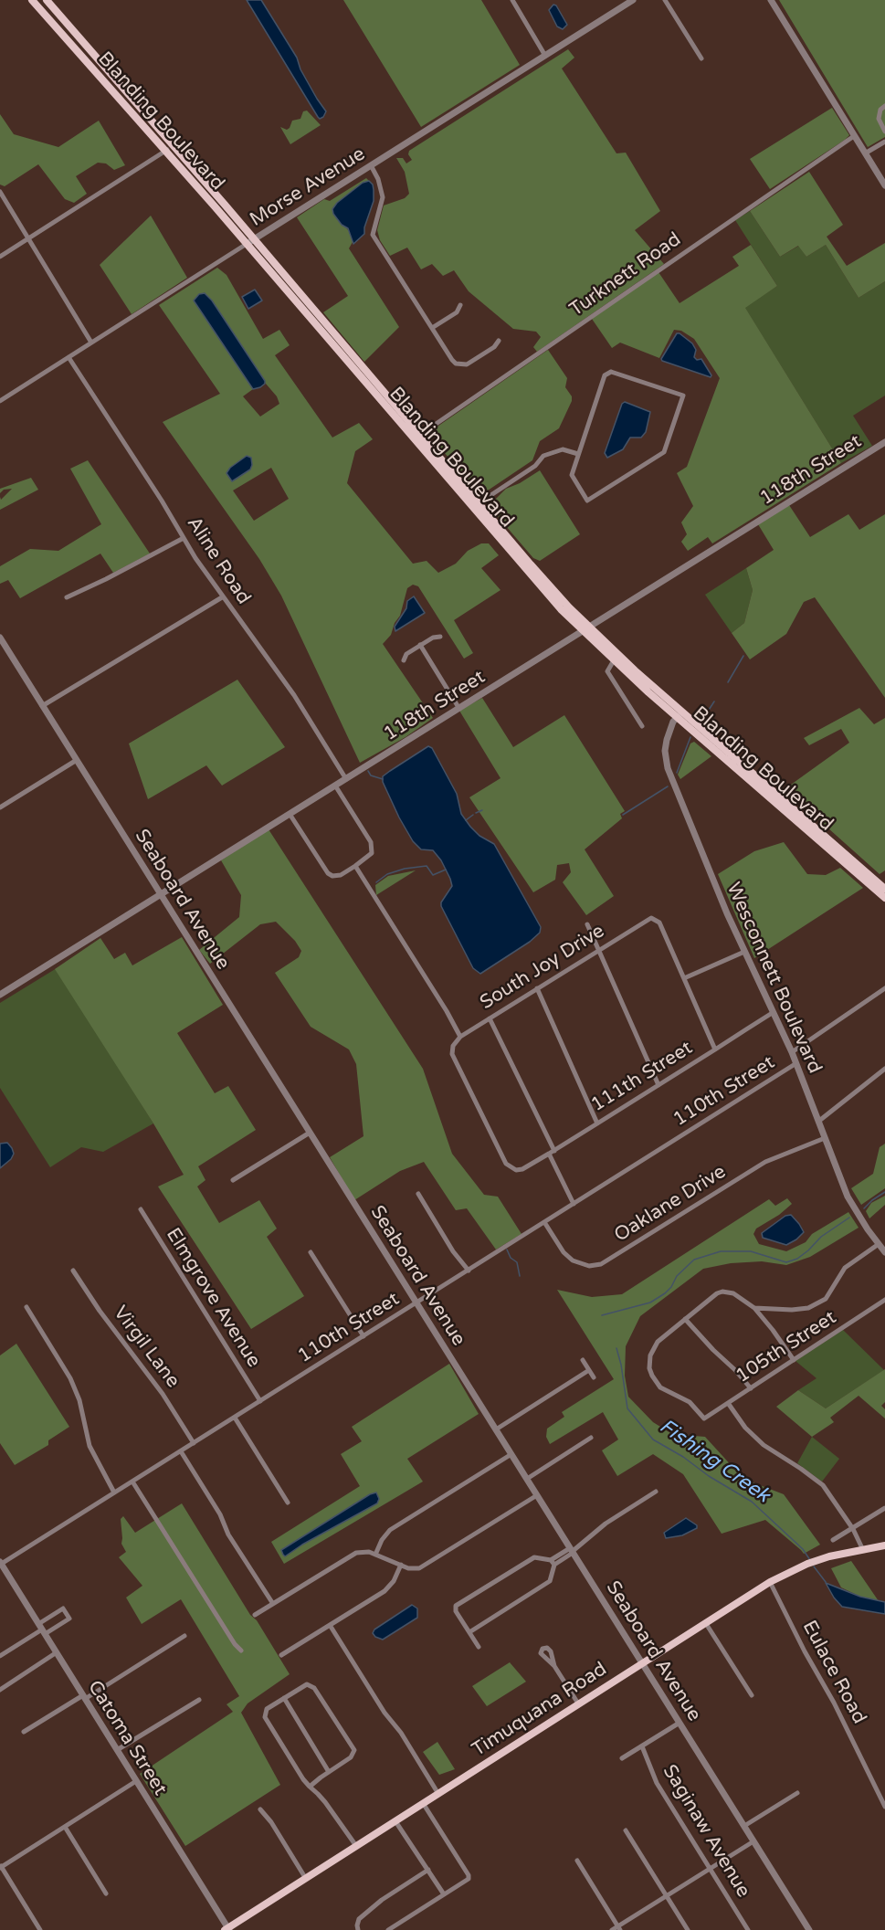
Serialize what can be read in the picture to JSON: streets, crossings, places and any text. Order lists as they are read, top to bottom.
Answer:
{
  "streets": {
    "main road": ["Blanding Boulevard", "Timuquana Road"],
    "street": [
      "Morse Avenue",
      "Turknett Road",
      "118th Street",
      "Aline Road",
      "Seaboard Avenue",
      "South Joy Drive",
      "Wesconnett Boulevard",
      "111th Street",
      "110th Street",
      "Oaklane Drive",
      "Elmgrove Avenue",
      "Virgil Lane",
      "105th Street",
      "Eulace Road",
      "Catoma Street",
      "Saginaw Avenue"
    ]
  },
  "crossings": [
    ["Blanding Boulevard", "Morse Avenue"],
    ["Blanding Boulevard", "Turknett Road"],
    ["Blanding Boulevard", "118th Street"],
    ["Blanding Boulevard", "Wesconnett Boulevard"],
    ["Morse Avenue", "Aline Road"],
    ["118th Street", "Aline Road"],
    ["118th Street", "Seaboard Avenue"],
    ["Seaboard Avenue", "110th Street"],
    ["Seaboard Avenue", "Timuquana Road"],
    ["South Joy Drive", "111th Street"],
    ["Wesconnett Boulevard", "111th Street"],
    ["Wesconnett Boulevard", "110th Street"],
    ["Wesconnett Boulevard", "Oaklane Drive"],
    ["110th Street", "Oaklane Drive"],
    ["110th Street", "Elmgrove Avenue"],
    ["110th Street", "Virgil Lane"],
    ["110th Street", "Catoma Street"],
    ["Eulace Road", "Timuquana Road"],
    ["Timuquana Road", "Catoma Street"]
  ],
  "water": ["Fishing Creek"]
}
